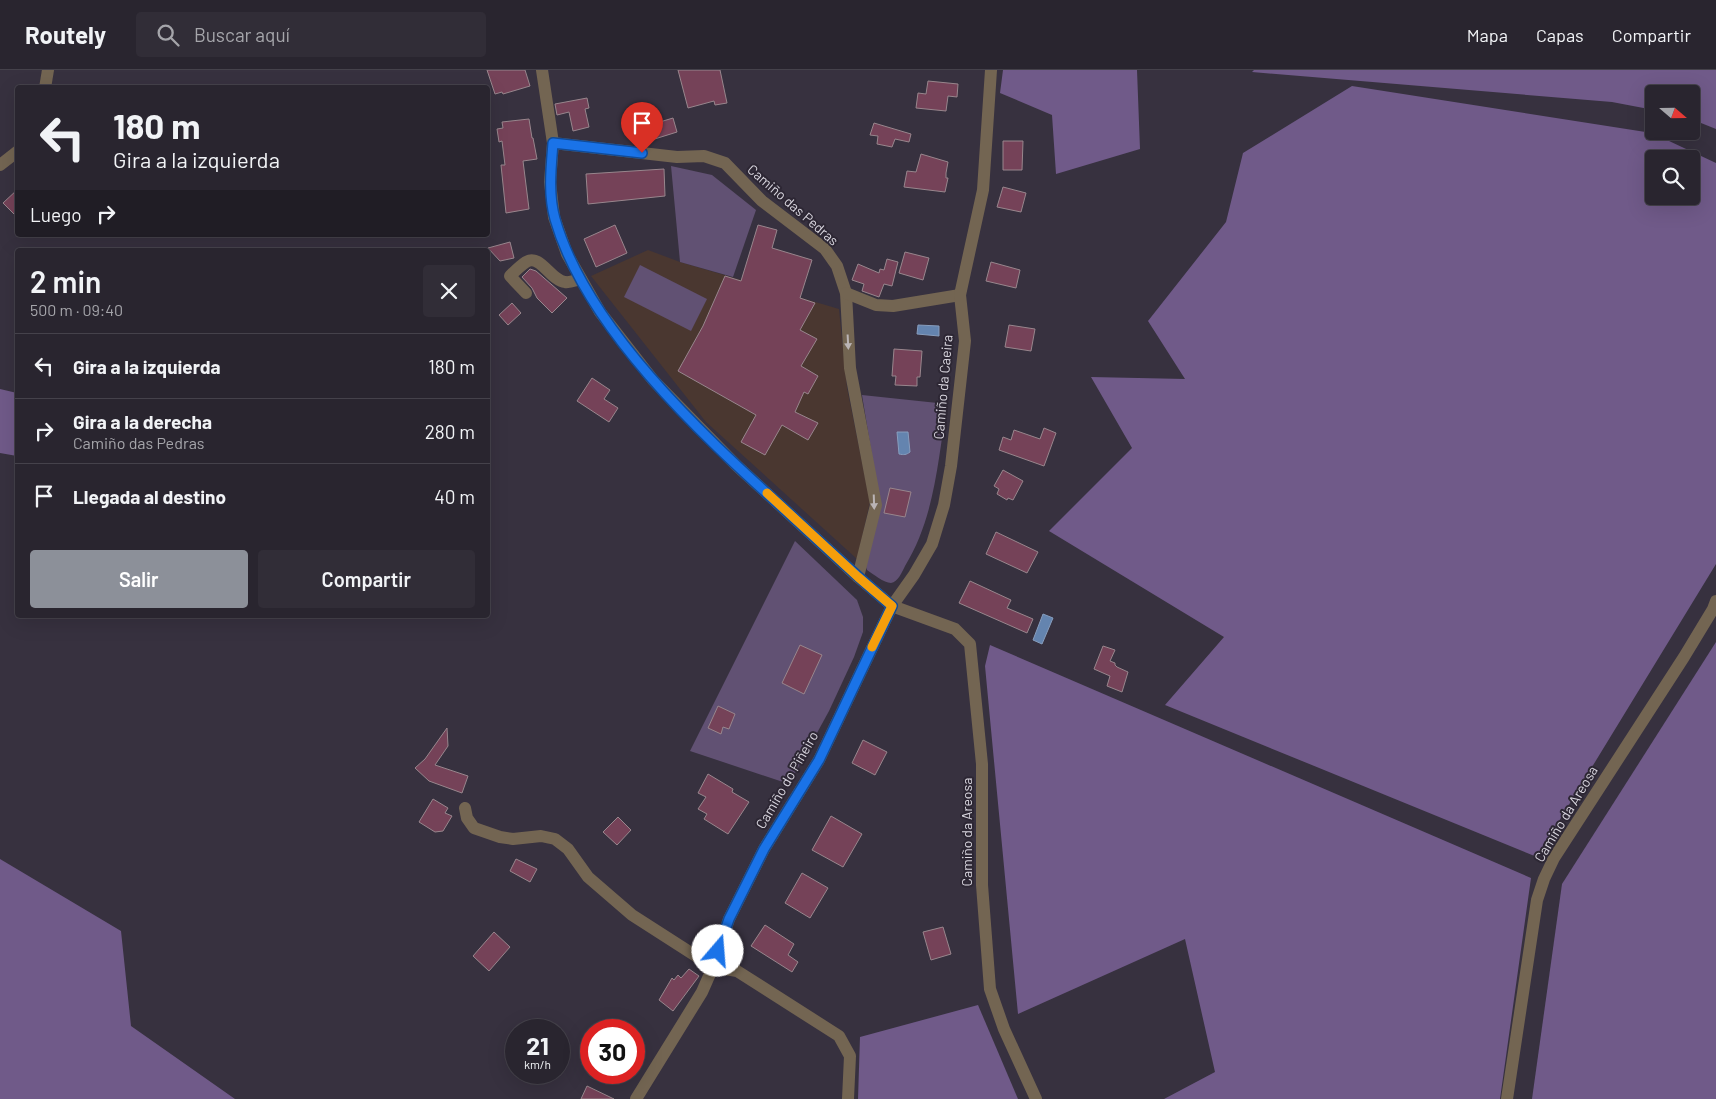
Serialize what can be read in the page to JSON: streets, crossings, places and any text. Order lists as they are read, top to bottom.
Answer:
{
  "streets": {
    "street": [
      "Camiño das Pedras",
      "Camiño da Caeira",
      "Camiño do Piñeiro",
      "Camiño da Areosa"
    ]
  },
  "crossings": [
    ["Camiño da Caeira", "Camiño do Piñeiro"],
    ["Camiño da Caeira", "Camiño da Areosa"],
    ["Camiño do Piñeiro", "Camiño da Areosa"]
  ],
  "one_way": ["Camiño das Pedras"],
  "north": "right",
  "page": {
    "header": "Routely",
    "search": "Buscar aquí",
    "nav": ["Mapa", "Capas", "Compartir"],
    "turn": ["180 m", "Gira a la izquierda"],
    "then": "Luego",
    "heading": ["2 min", "500 m · 09:40"],
    "list": [
      {
        "name": "Gira a la izquierda",
        "value": "180 m"
      },
      {
        "name": "Gira a la derecha",
        "note": "Camiño das Pedras",
        "value": "280 m"
      },
      {
        "name": "Llegada al destino",
        "value": "40 m"
      }
    ],
    "buttons": ["Salir", "Compartir"],
    "speed": "21 km/h",
    "limit": "30"
  }
}
